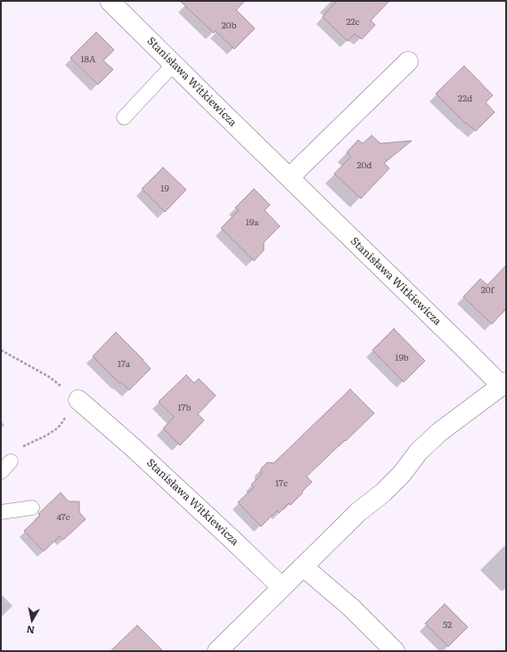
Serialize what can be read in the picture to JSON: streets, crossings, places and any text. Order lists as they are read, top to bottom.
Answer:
{
  "streets": {
    "street": ["Stanisława Witkiewicza"]
  },
  "house_numbers": [
    "22c",
    "20b",
    "18A",
    "22d",
    "20d",
    "19",
    "19a",
    "20f",
    "19b",
    "17a",
    "17b",
    "17c",
    "47c",
    "52"
  ],
  "north": "bottom"
}
